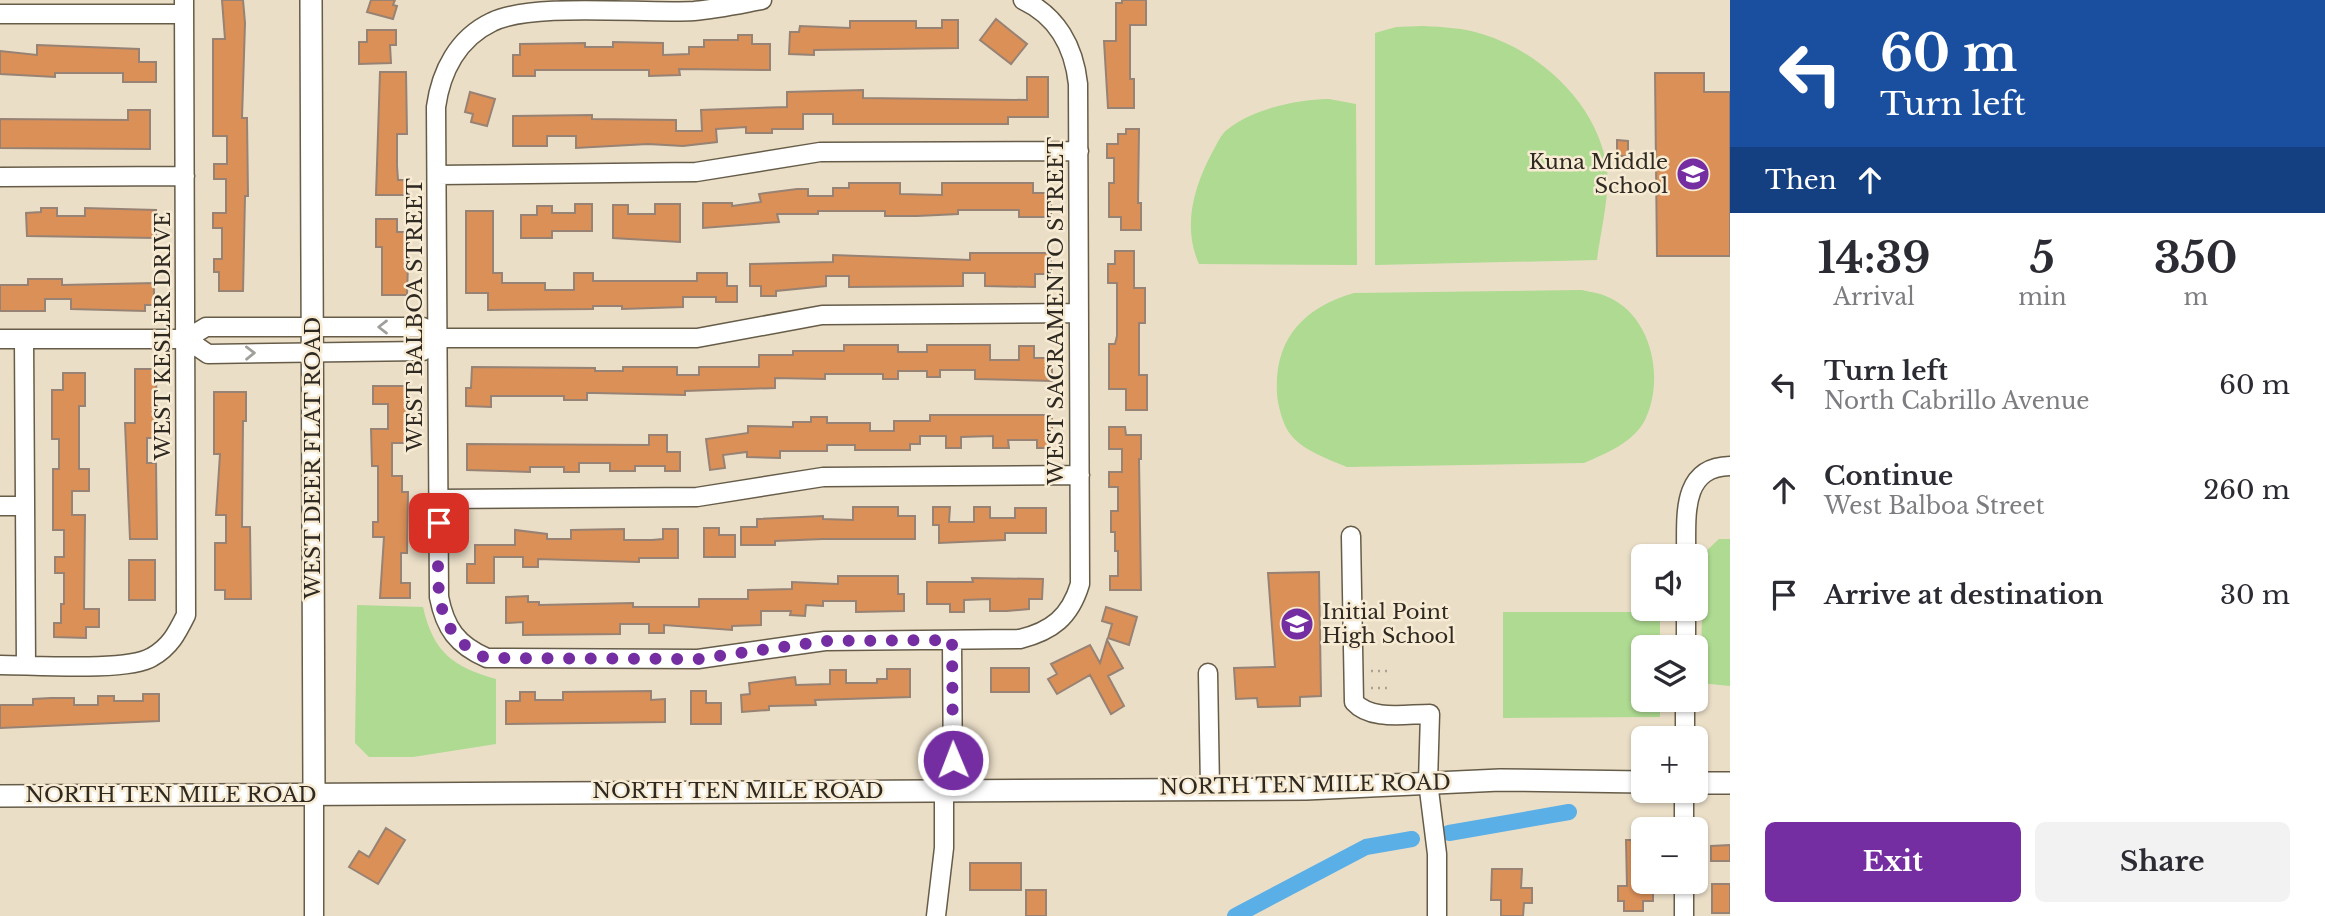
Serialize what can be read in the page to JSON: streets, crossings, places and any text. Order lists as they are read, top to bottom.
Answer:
{
  "streets": {
    "main road": ["WEST DEER FLAT ROAD", "NORTH TEN MILE ROAD"],
    "street": ["WEST SACRAMENTO STREET", "WEST BALBOA STREET", "WEST KESLER DRIVE"]
  },
  "crossings": [
    ["WEST SACRAMENTO STREET", "WEST BALBOA STREET"],
    ["WEST DEER FLAT ROAD", "NORTH TEN MILE ROAD"]
  ],
  "places": {
    "school or university": ["Kuna Middle School", "Initial Point High School"]
  },
  "page": {
    "turn": ["60 m", "Turn left"],
    "then": "Then",
    "eta": [
      "14:39",
      "Arrival",
      "5",
      "min",
      "350",
      "m"
    ],
    "list": [
      {
        "name": "Turn left",
        "note": "North Cabrillo Avenue",
        "value": "60 m"
      },
      {
        "name": "Continue",
        "note": "West Balboa Street",
        "value": "260 m"
      },
      {
        "name": "Arrive at destination",
        "value": "30 m"
      }
    ],
    "map_buttons": ["+", "−"],
    "buttons": ["Exit", "Share"]
  }
}
